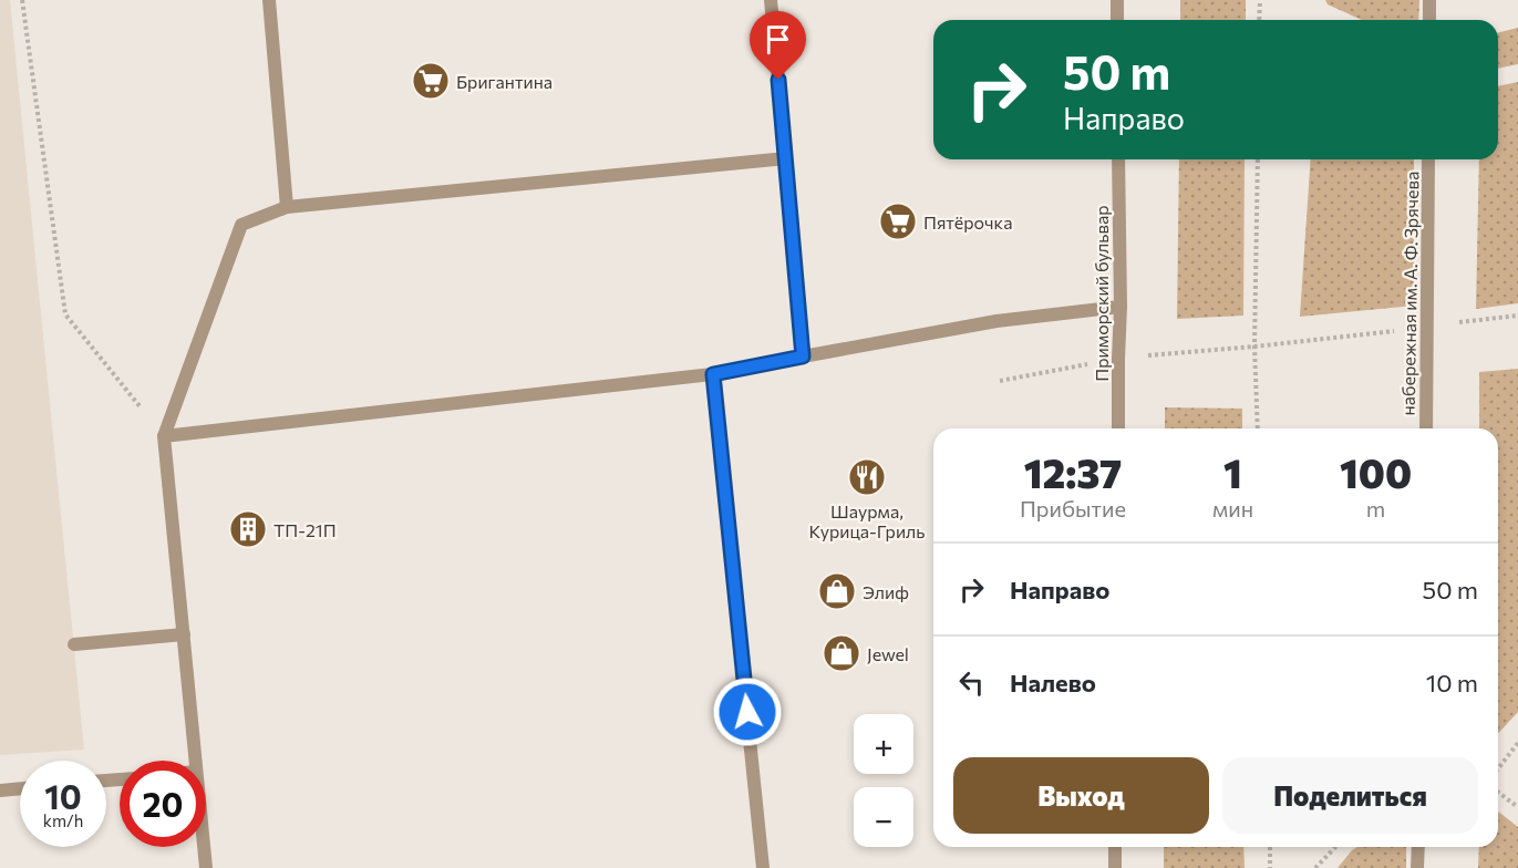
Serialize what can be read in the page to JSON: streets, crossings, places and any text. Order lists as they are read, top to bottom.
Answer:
{
  "streets": {
    "street": ["Приморский бульвар", "набережная им. А. Ф. Зрячева"]
  },
  "places": {
    "supermarket": ["Бригантина", "Пятёрочка"],
    "restaurant": ["Шаурма, Курица-Гриль"],
    "building": ["ТП-21П"],
    "shop": ["Элиф", "Jewel"]
  },
  "page": {
    "turn": ["50 m", "Направо"],
    "eta": [
      "12:37",
      "Прибытие",
      "1",
      "мин",
      "100",
      "m"
    ],
    "list": [
      {
        "name": "Направо",
        "value": "50 m"
      },
      {
        "name": "Налево",
        "value": "10 m"
      }
    ],
    "map_buttons": ["+", "−"],
    "buttons": ["Выход", "Поделиться"],
    "speed": "10 km/h",
    "limit": "20"
  }
}
